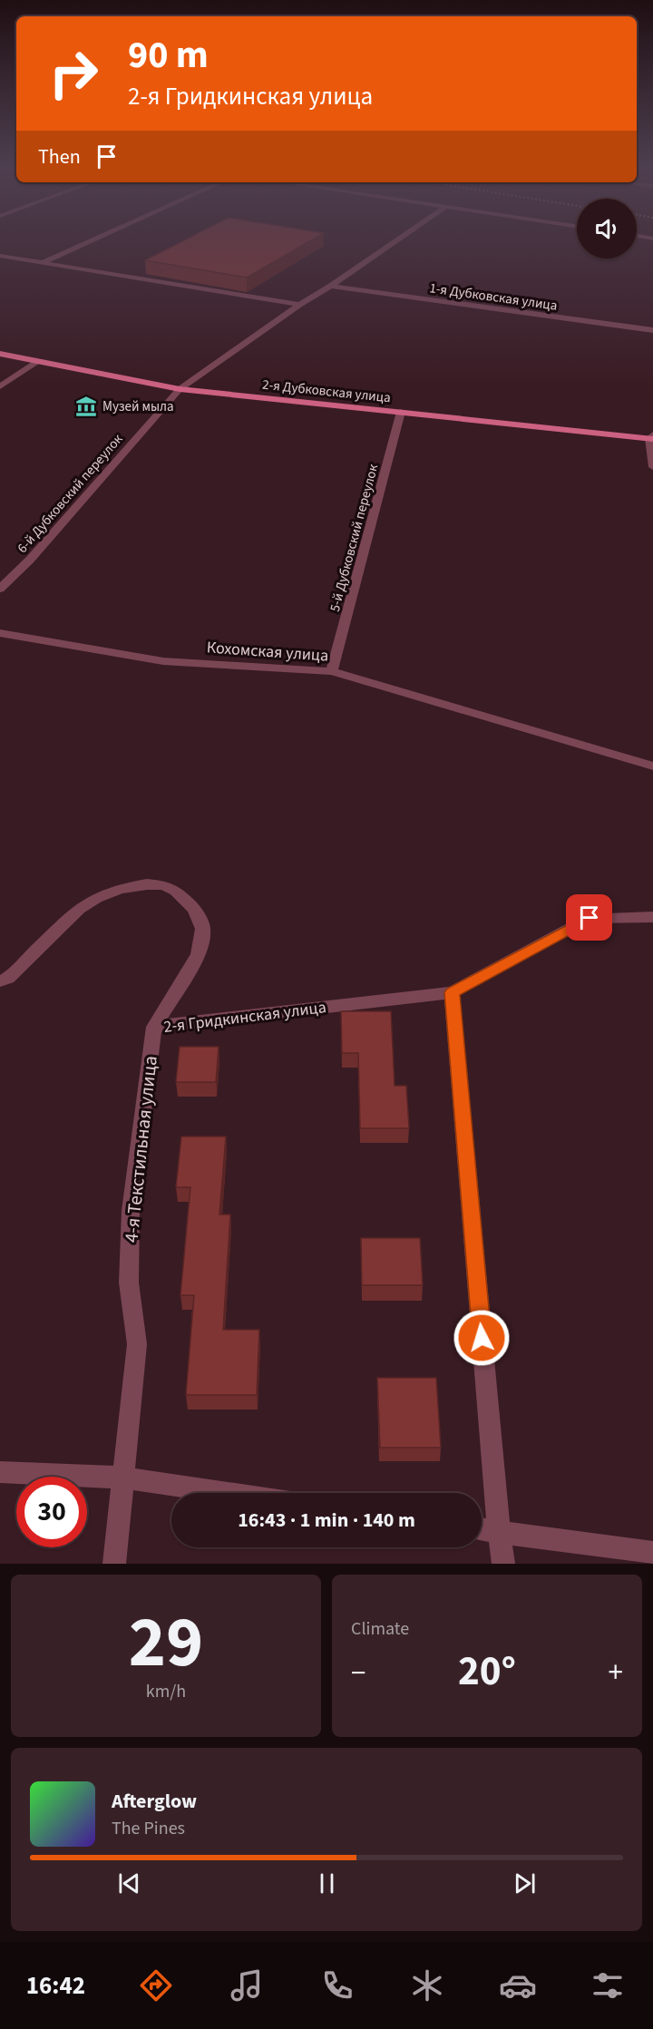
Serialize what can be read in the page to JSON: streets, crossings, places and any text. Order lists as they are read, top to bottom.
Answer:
{
  "streets": {
    "main road": ["2-я Дубковская улица"],
    "street": [
      "1-я Дубковская улица",
      "6-й Дубковский переулок",
      "5-й Дубковский переулок",
      "Кохомская улица",
      "2-я Гридкинская улица",
      "4-я Текстильная улица"
    ]
  },
  "crossings": [
    ["1-я Дубковская улица", "6-й Дубковский переулок"],
    ["2-я Дубковская улица", "6-й Дубковский переулок"],
    ["2-я Дубковская улица", "5-й Дубковский переулок"],
    ["5-й Дубковский переулок", "Кохомская улица"],
    ["2-я Гридкинская улица", "4-я Текстильная улица"]
  ],
  "places": {
    "museum": ["Музей мыла"]
  },
  "page": {
    "turn": ["90 m", "2-я Гридкинская улица"],
    "then": "Then",
    "limit": "30",
    "trip": "16:43 · 1 min · 140 m",
    "tile": [
      ["29", "km/h"],
      "Climate"
    ],
    "heat": ["−", "20°", "+"],
    "song": ["Afterglow", "The Pines"],
    "tabs": "16:42"
  }
}
